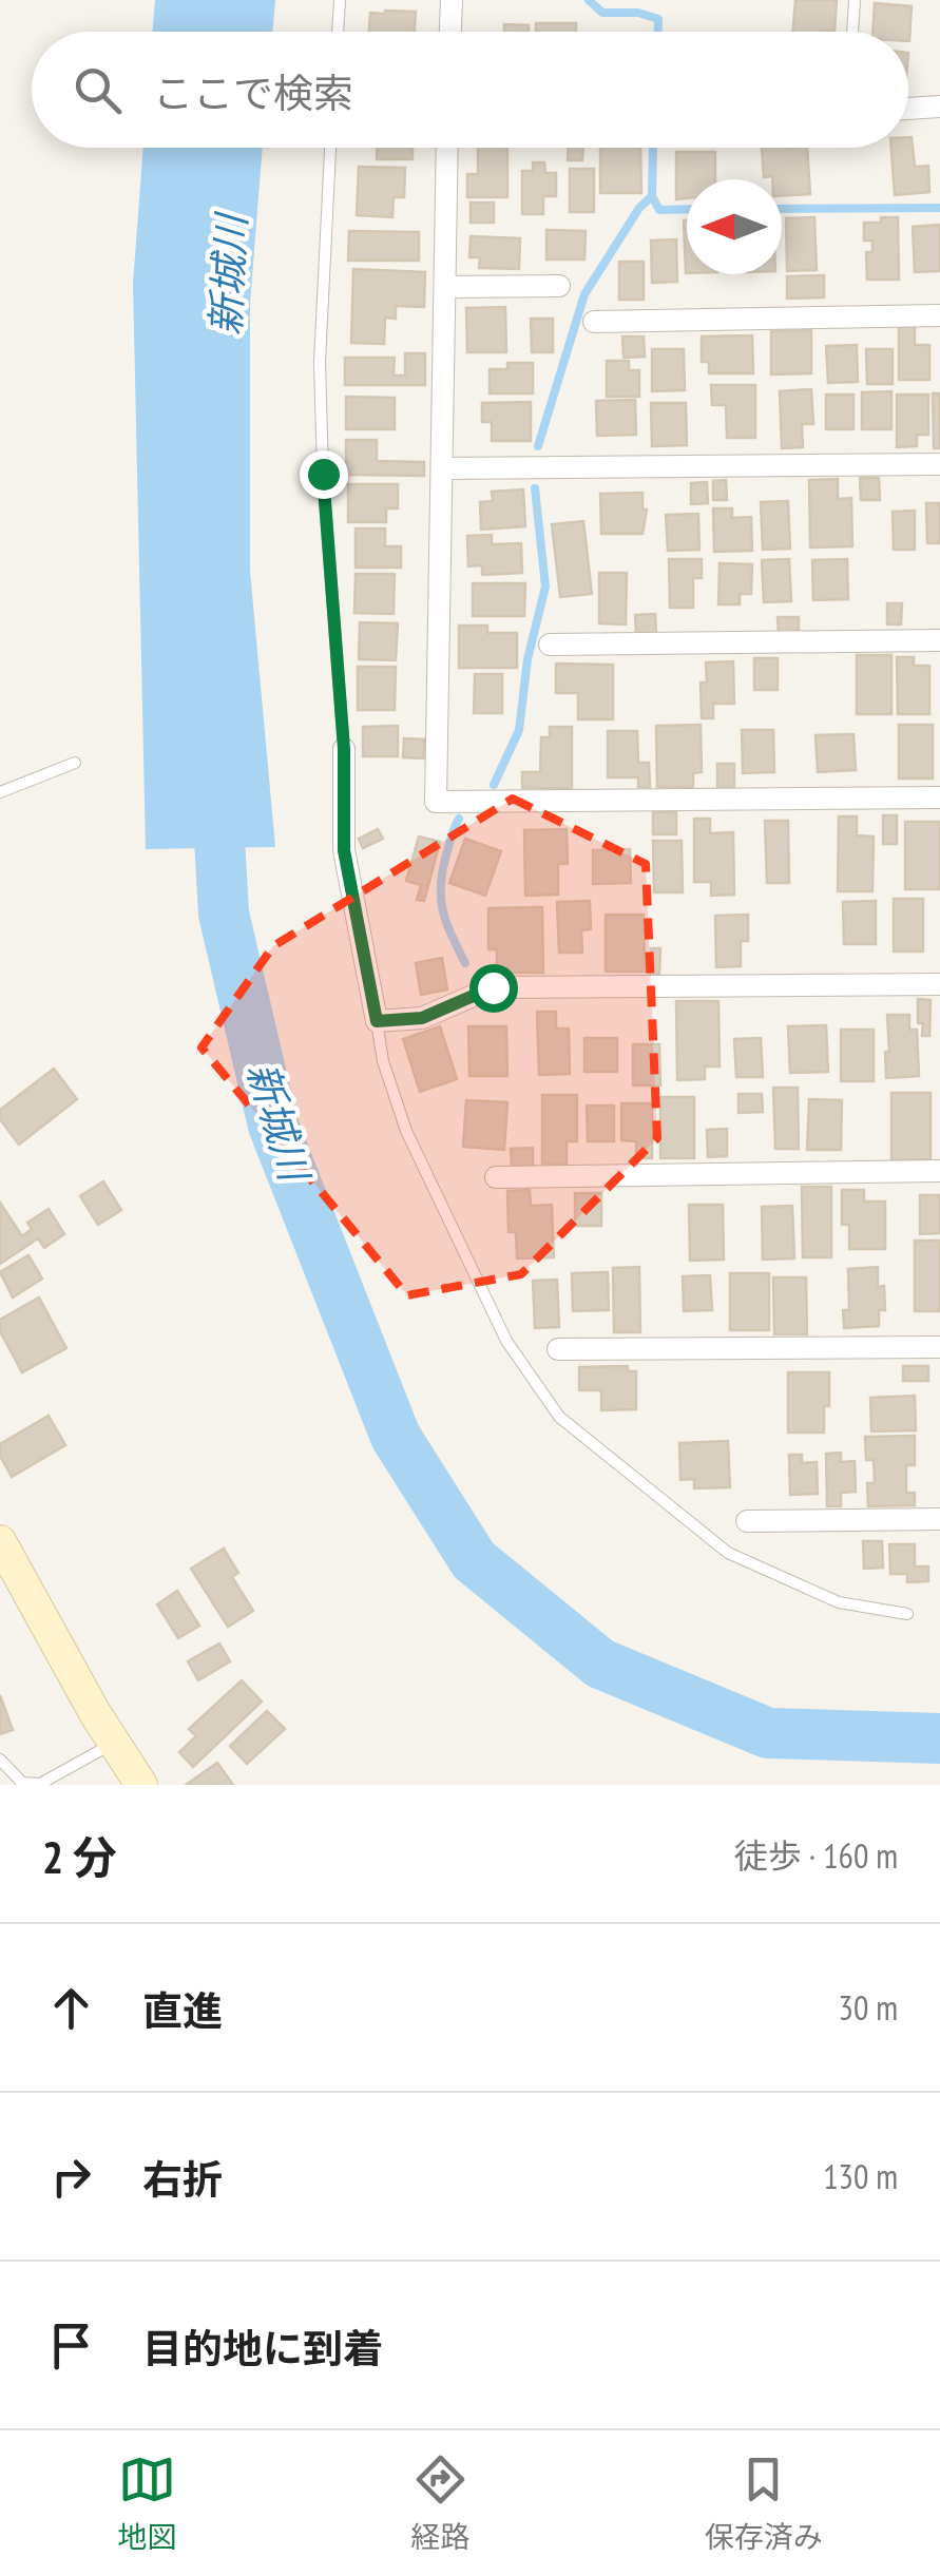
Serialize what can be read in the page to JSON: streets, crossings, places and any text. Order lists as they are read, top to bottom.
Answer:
{
  "water": ["新城川"],
  "north": "left",
  "page": {
    "search": "ここで検索",
    "heading": ["2 分", "徒歩 · 160 m"],
    "list": [
      ["直進", "30 m"],
      ["右折", "130 m"],
      "目的地に到着"
    ],
    "nav": ["地図", "経路", "保存済み"]
  }
}
